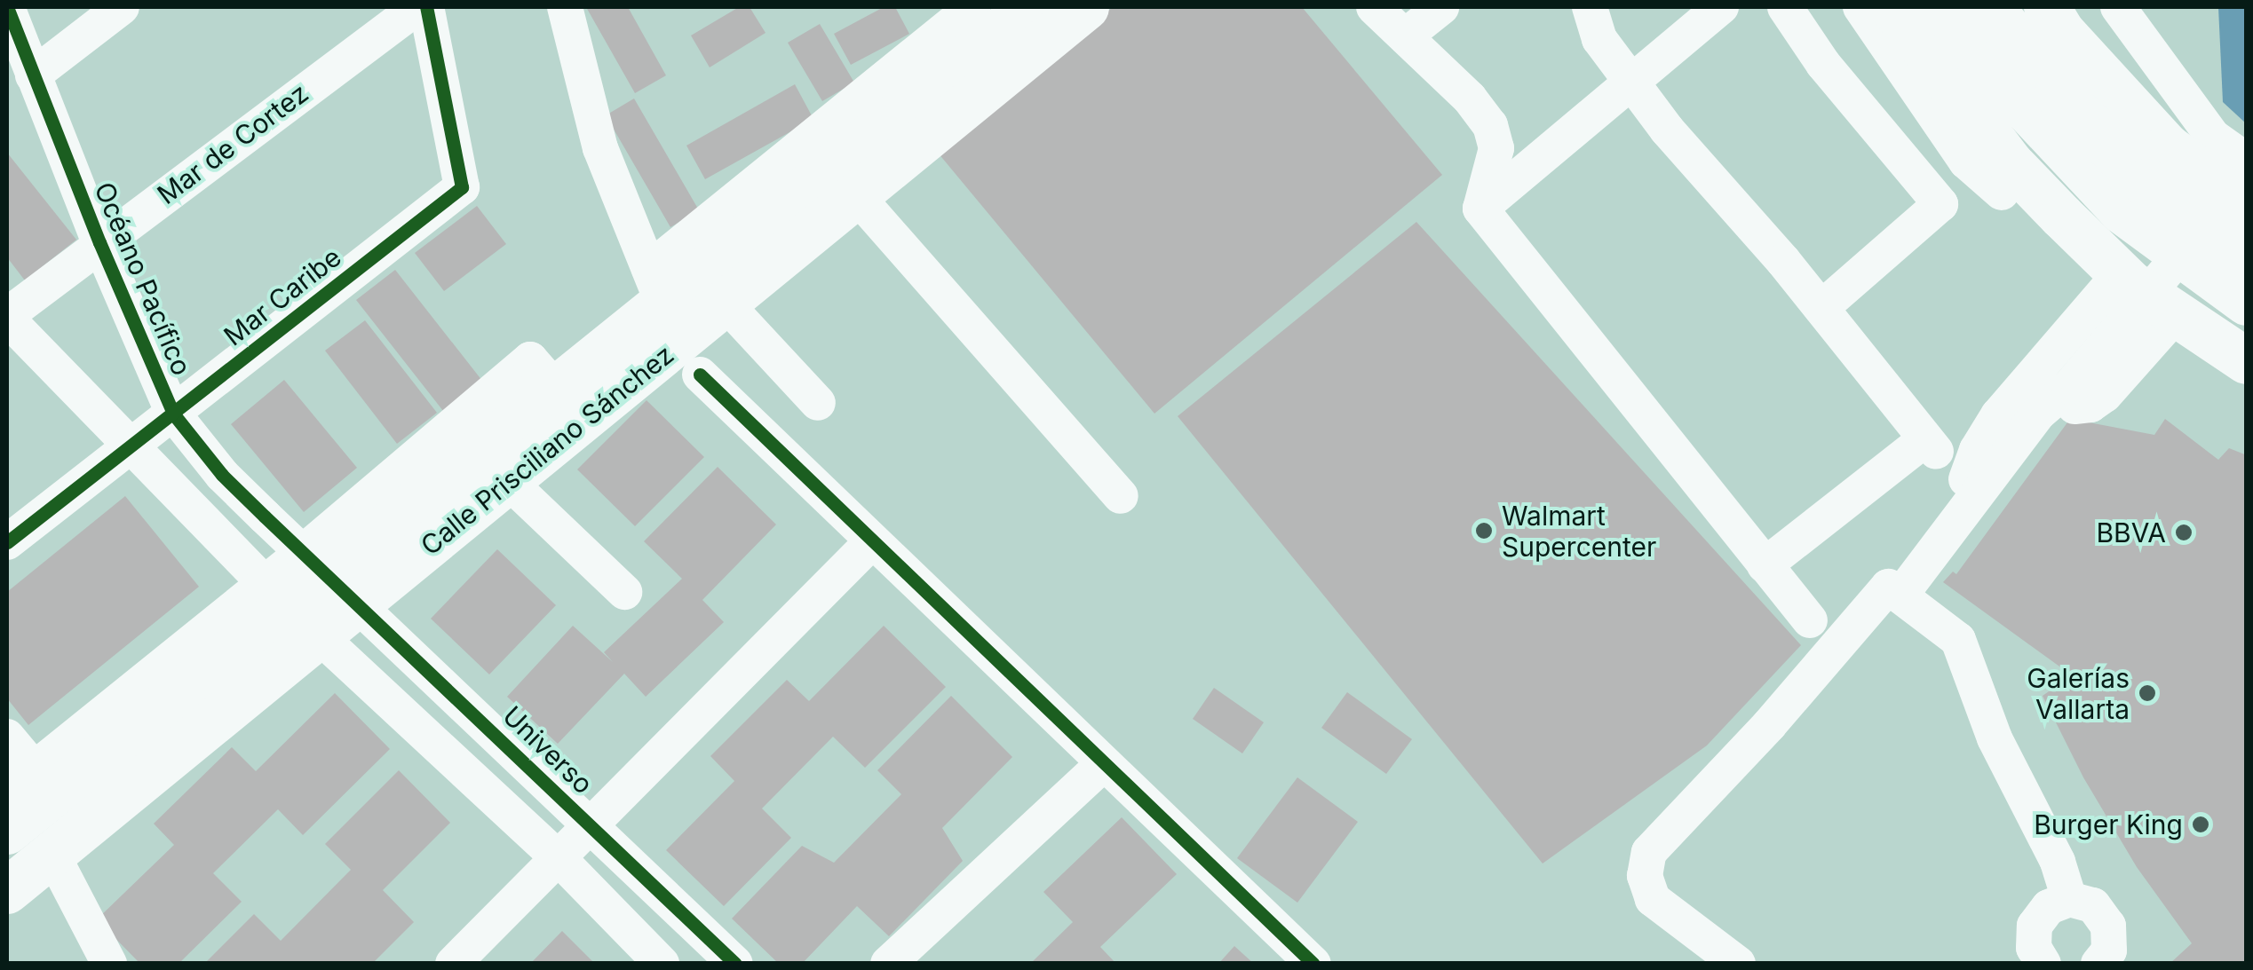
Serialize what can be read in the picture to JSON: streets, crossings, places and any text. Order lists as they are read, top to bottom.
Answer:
{
  "streets": {
    "main road": ["Calle Prisciliano Sánchez"],
    "street": [
      "Mar de Cortez",
      "Océano Pacífico",
      "Mar Caribe",
      "Universo"
    ]
  },
  "crossings": [
    ["Mar de Cortez", "Océano Pacífico"],
    ["Océano Pacífico", "Mar Caribe"],
    ["Océano Pacífico", "Calle Prisciliano Sánchez"],
    ["Océano Pacífico", "Universo"],
    ["Calle Prisciliano Sánchez", "Universo"]
  ],
  "places": [
    "Walmart Supercenter",
    "BBVA",
    "Galerías Vallarta",
    "Burger King"
  ]
}
